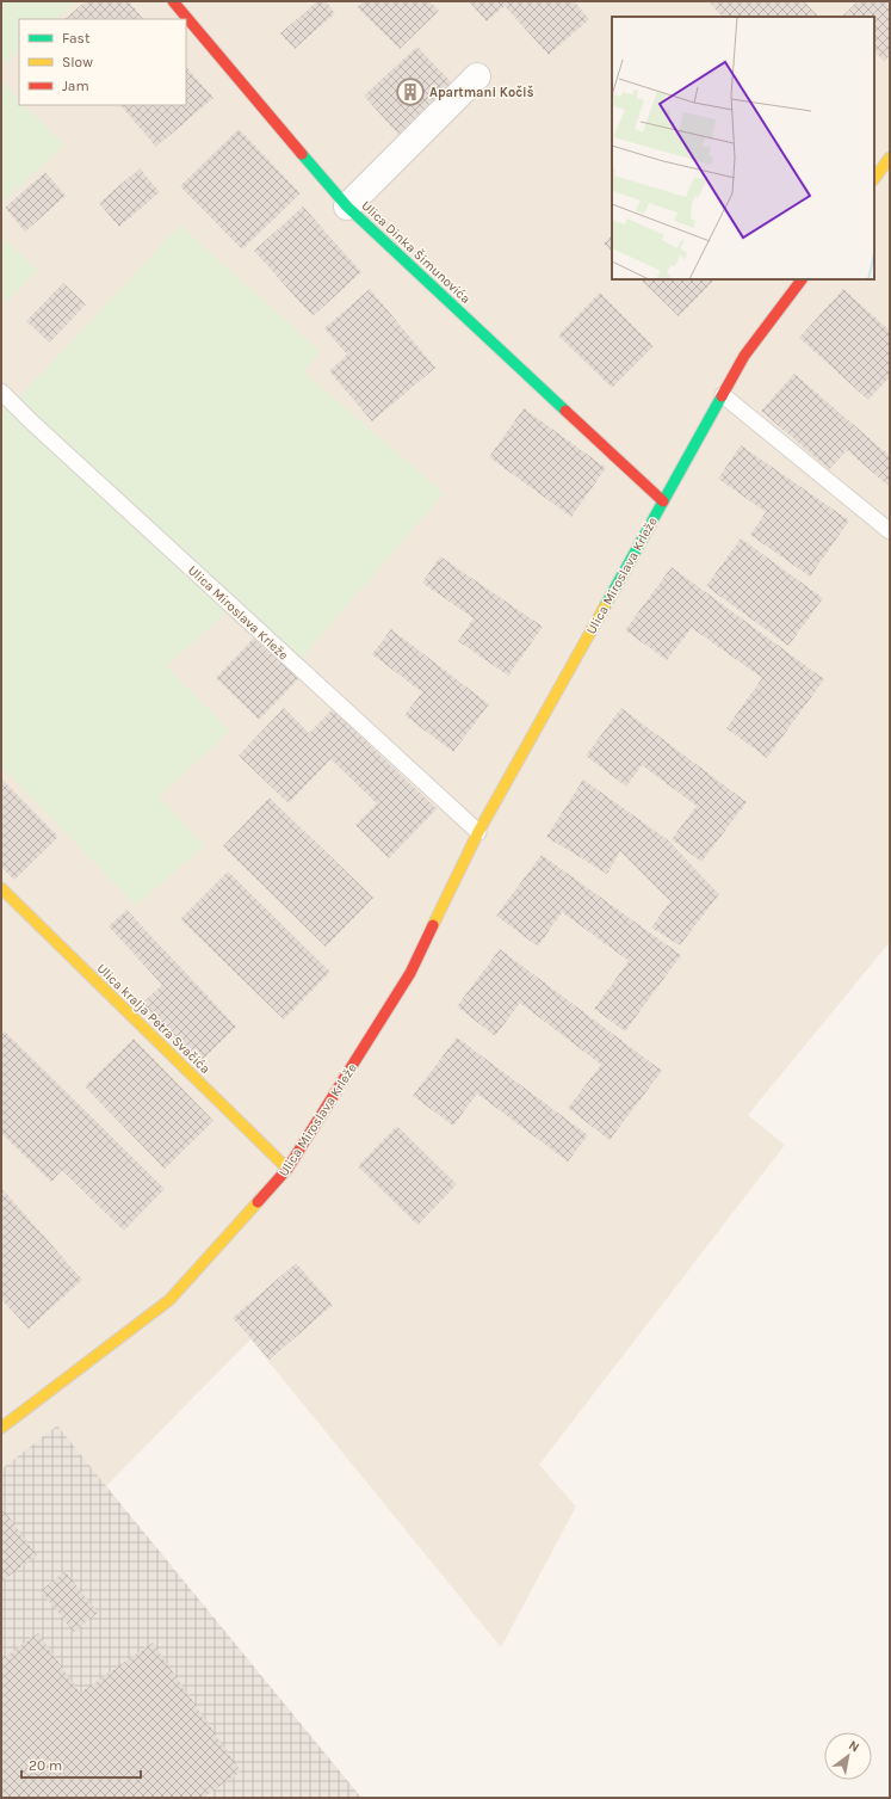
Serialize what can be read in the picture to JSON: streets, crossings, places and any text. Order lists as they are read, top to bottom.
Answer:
{
  "streets": {
    "main road": ["Ulica Dinka Šimunovića", "Ulica Miroslava Krleže", "Ulica kralja Petra Svačića"]
  },
  "crossings": [
    ["Ulica Dinka Šimunovića", "Ulica Miroslava Krleže"],
    ["Ulica Miroslava Krleže", "Ulica kralja Petra Svačića"]
  ],
  "places": {
    "building": ["Apartmani Kočiš"]
  },
  "legend": ["Fast", "Slow", "Jam"],
  "scale_bar": "20 m",
  "north": "top right"
}
